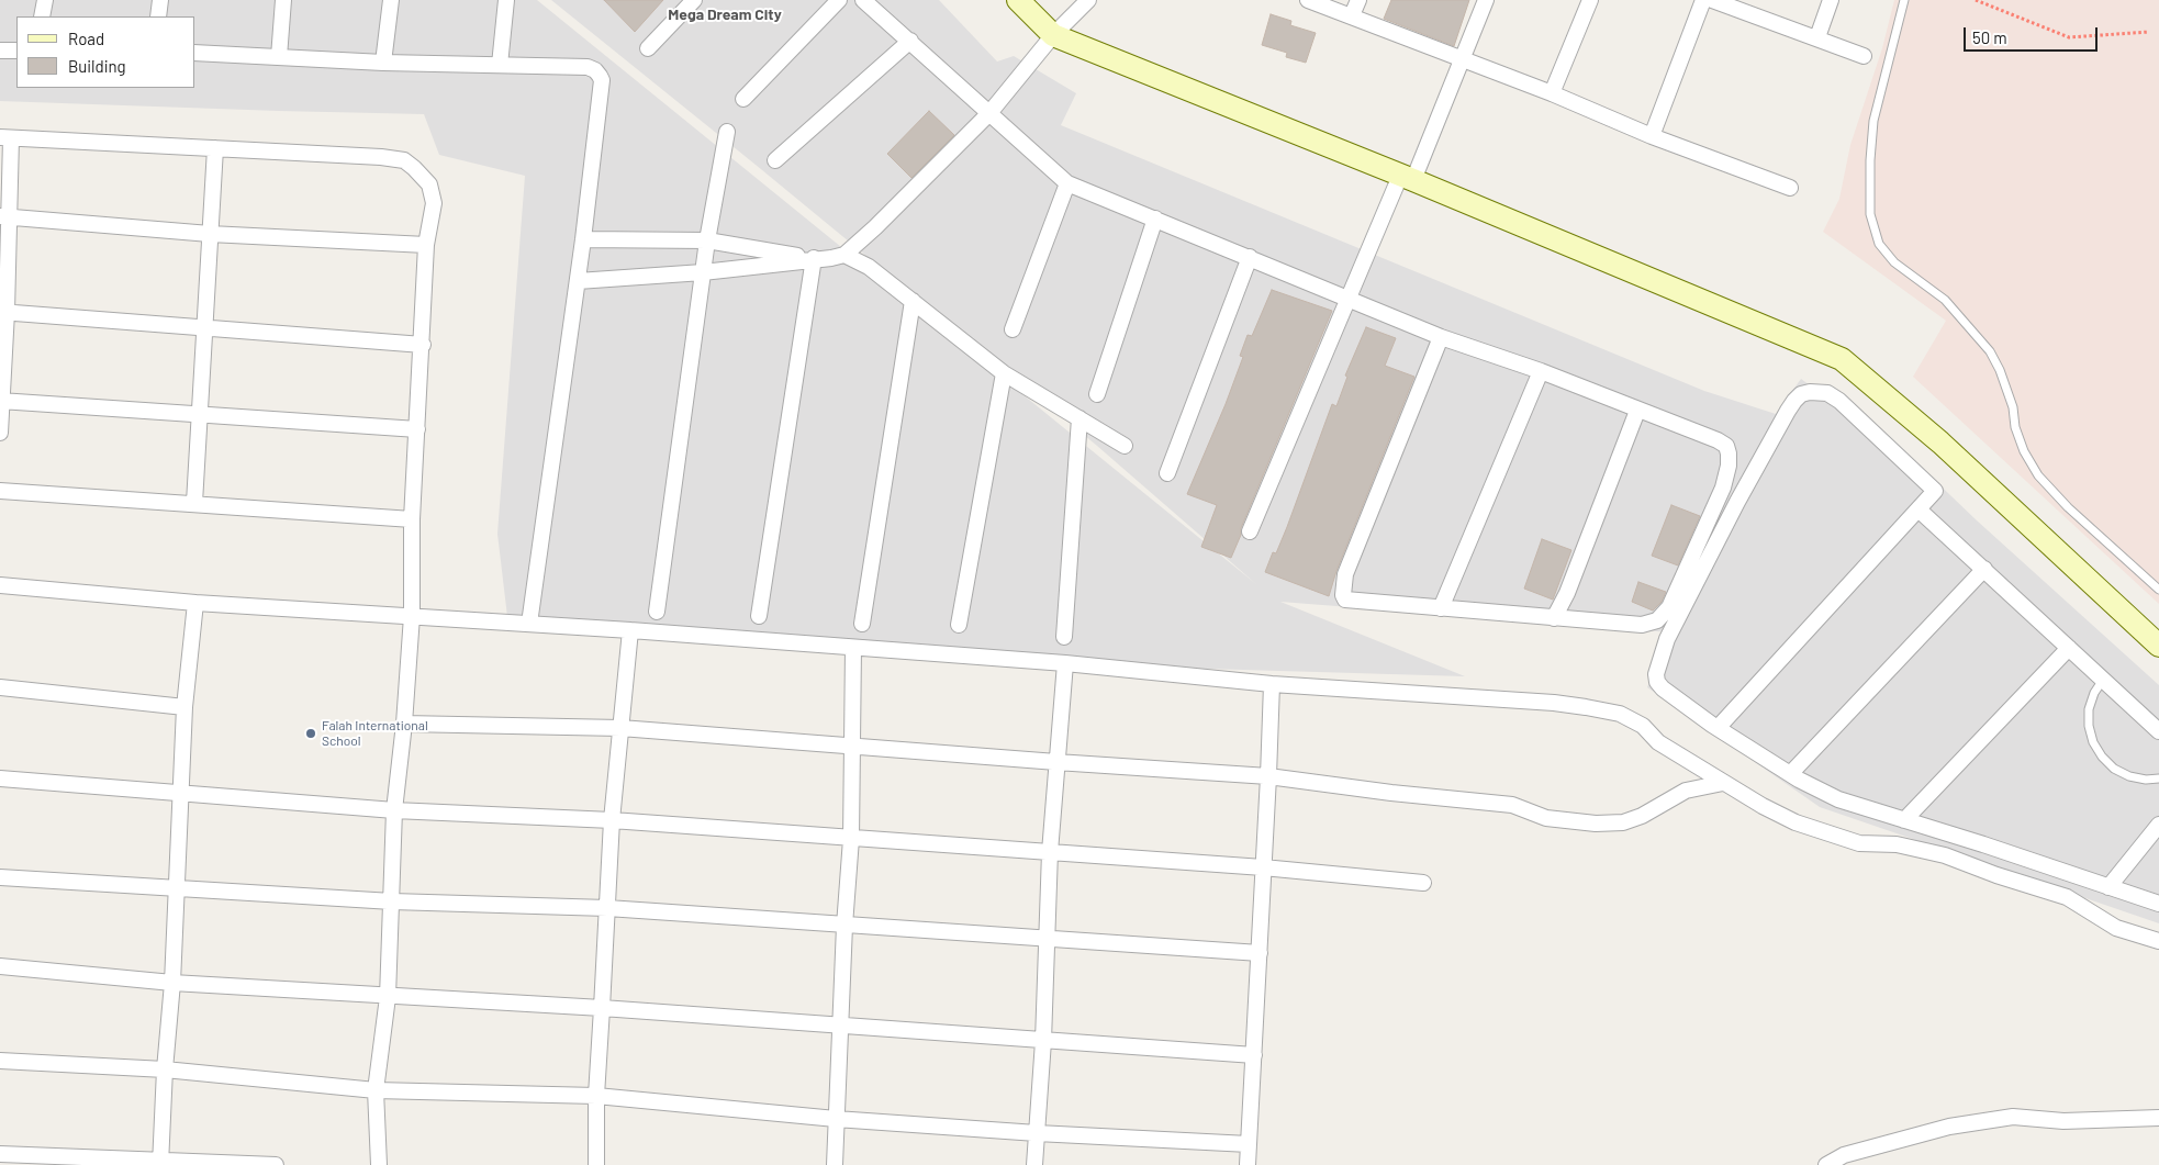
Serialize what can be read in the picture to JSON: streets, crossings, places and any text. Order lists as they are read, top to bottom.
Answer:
{
  "districts": ["Mega Dream City"],
  "places": ["Falah International School"],
  "legend": ["Road", "Building"],
  "scale_bar": "50 m"
}
